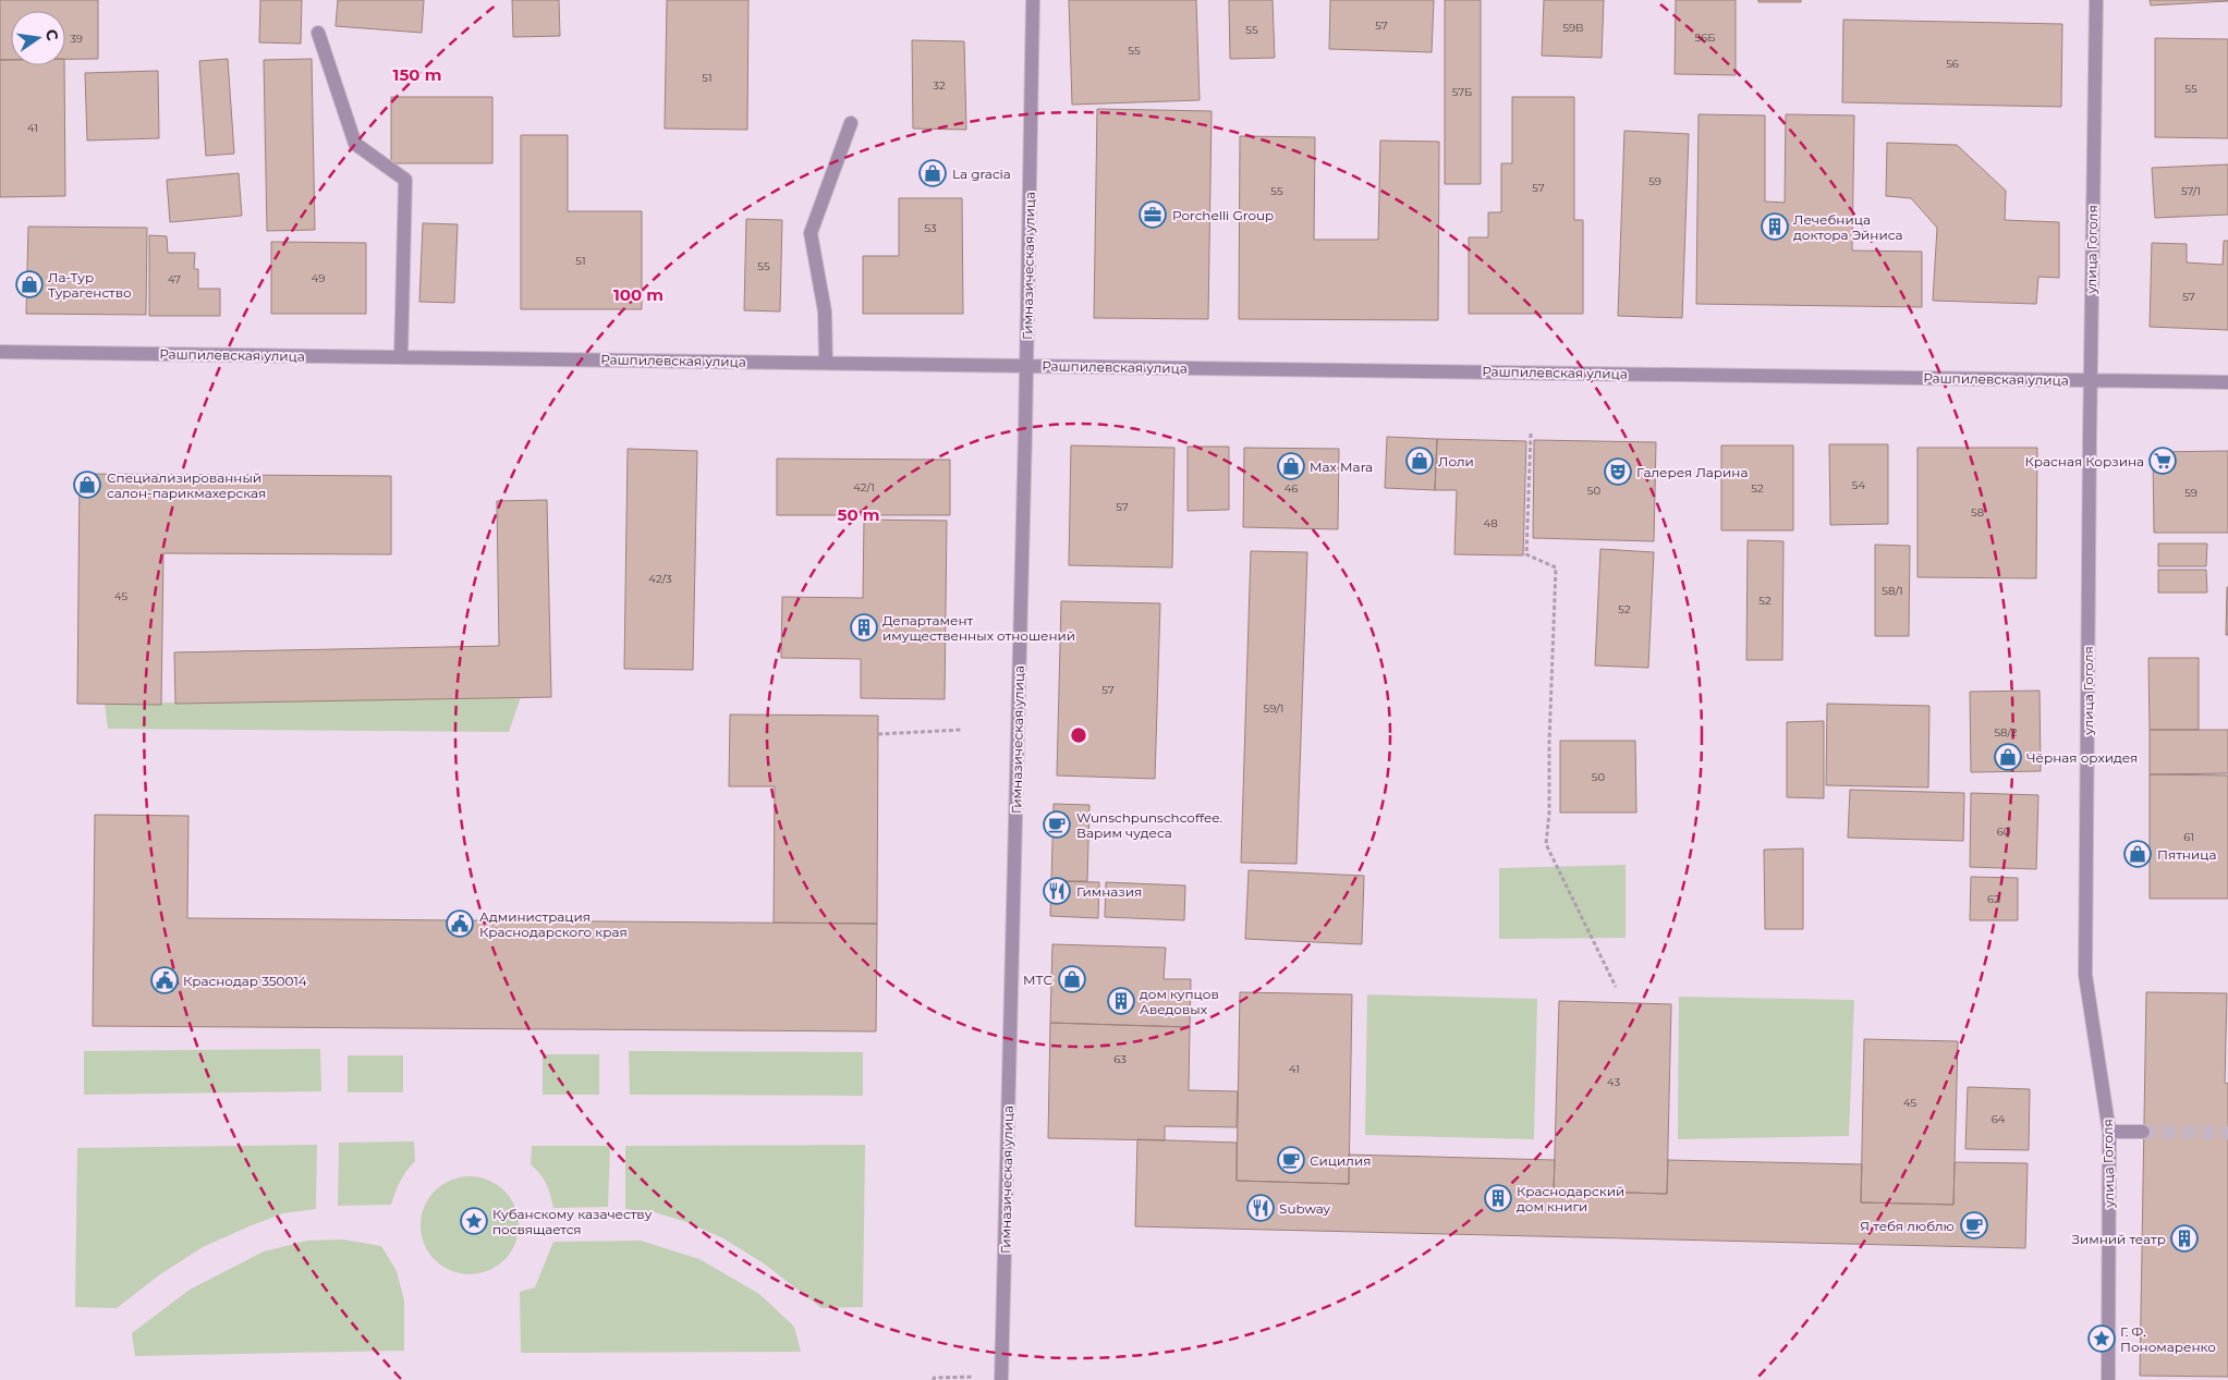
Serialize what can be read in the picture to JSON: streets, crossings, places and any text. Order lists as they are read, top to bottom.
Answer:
{
  "streets": {
    "street": ["улица Гоголя", "Гимназическая улица", "Рашпилевская улица"]
  },
  "crossings": [
    ["улица Гоголя", "Рашпилевская улица"],
    ["Гимназическая улица", "Рашпилевская улица"]
  ],
  "places": {
    "shop": [
      "La gracia",
      "Ла-Тур Турагенство",
      "Лоли",
      "Max Mara",
      "Специализированный салон-парикмахерская",
      "Чёрная орхидея",
      "Пятница",
      "МТС"
    ],
    "office": ["Porchelli Group"],
    "building": [
      "Лечебница доктора Эйниса",
      "Департамент имущественных отношений",
      "дом купцов Аведовых",
      "Краснодарский дом книги",
      "Зимний театр"
    ],
    "supermarket": ["Красная Корзина"],
    "theatre": ["Галерея Ларина"],
    "cafe": ["Wunschpunschcoffee. Варим чудеса", "Сицилия", "Я тебя люблю"],
    "restaurant": ["Гимназия", "Subway"],
    "public building": ["Администрация Краснодарского края", "Краснодар 350014"],
    "place": ["Кубанскому казачеству посвящается", "Г. Ф. Пономаренко"]
  },
  "house_numbers": [
    "57",
    "59В",
    "55",
    "56Б",
    "39",
    "55",
    "56",
    "51",
    "32",
    "55",
    "57Б",
    "41",
    "59",
    "57",
    "55",
    "57/1",
    "53",
    "51",
    "55",
    "49",
    "47",
    "57",
    "54",
    "42/1",
    "46",
    "52",
    "50",
    "59",
    "57",
    "58",
    "48",
    "42/3",
    "58/1",
    "45",
    "52",
    "52",
    "57",
    "59/1",
    "58/2",
    "50",
    "60",
    "61",
    "62",
    "63",
    "41",
    "43",
    "45",
    "64"
  ],
  "north": "right",
  "rings": ["150 m", "100 m", "50 m"]
}
